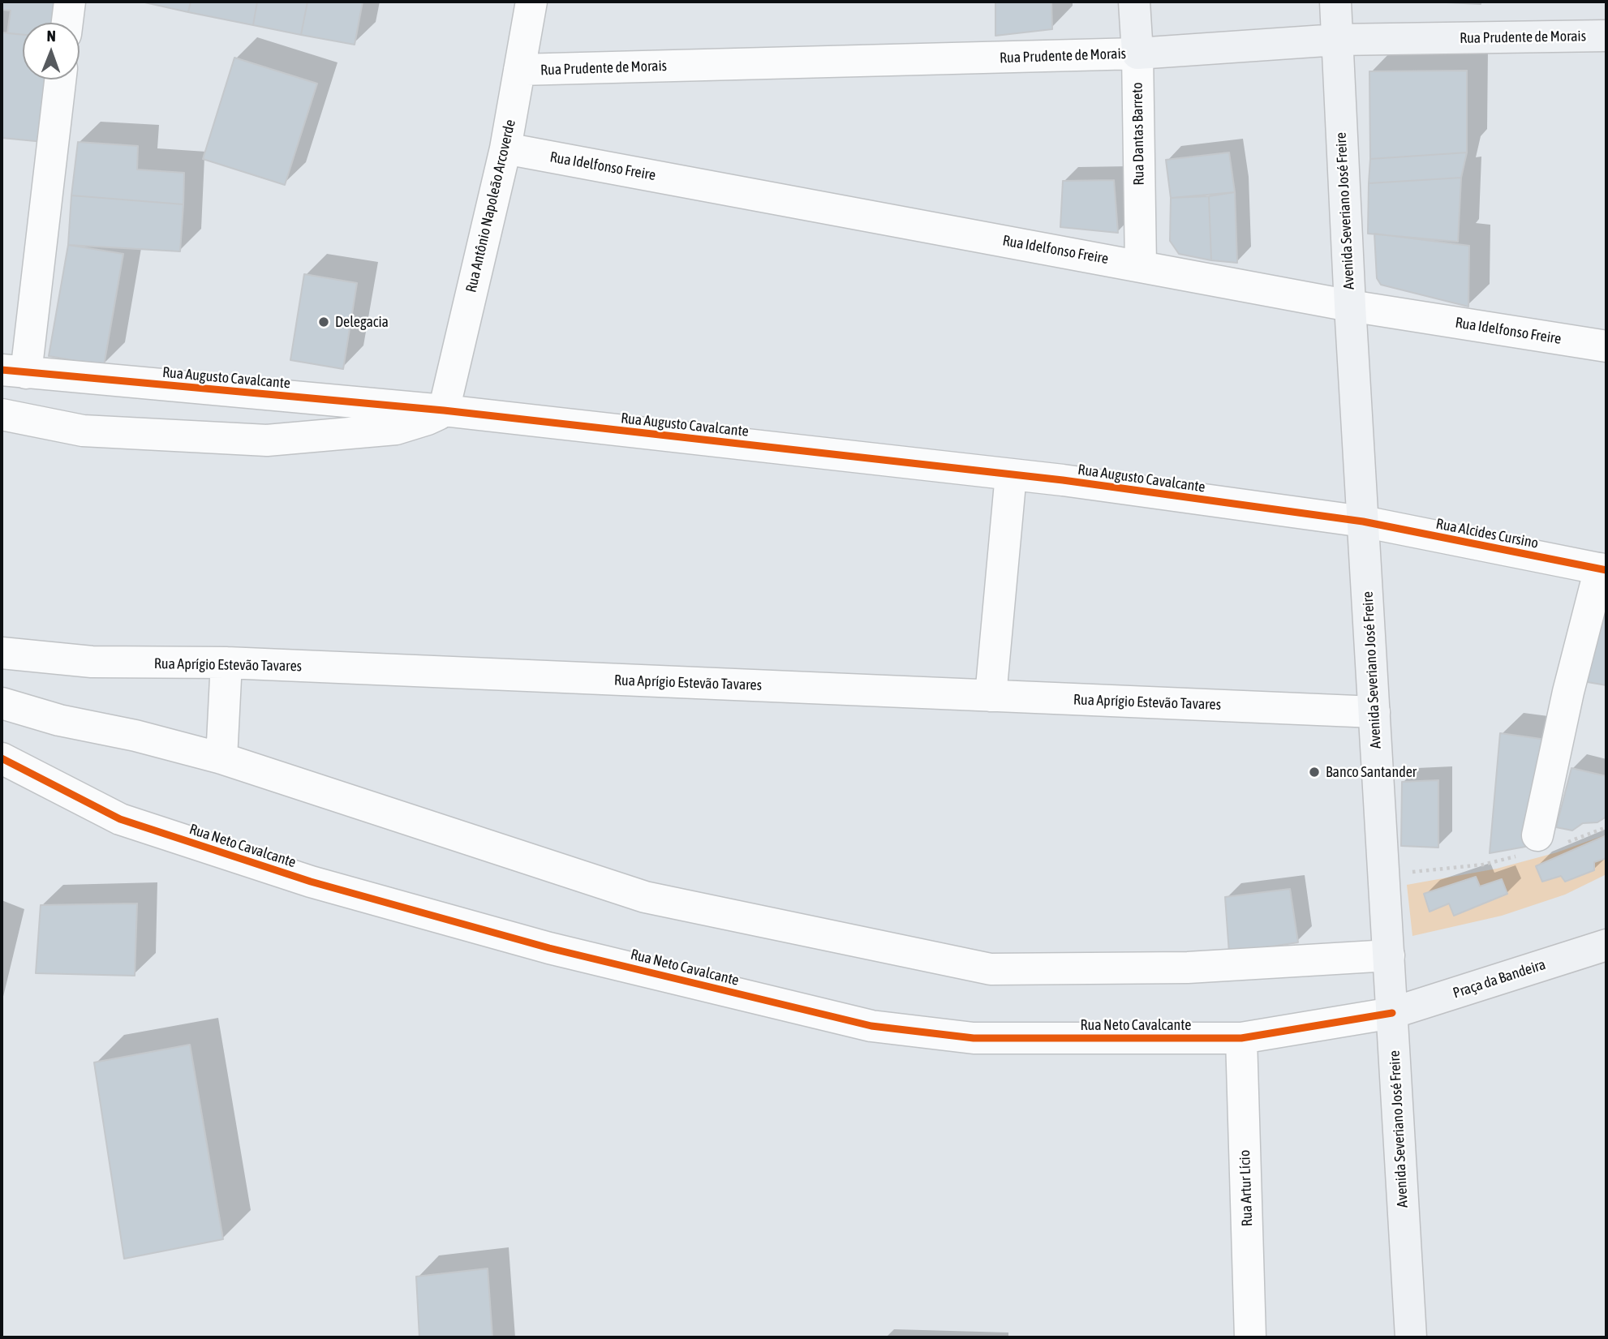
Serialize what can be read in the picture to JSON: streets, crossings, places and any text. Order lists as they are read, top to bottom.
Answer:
{
  "streets": {
    "main road": [
      "Rua Prudente de Morais",
      "Rua Dantas Barreto",
      "Avenida Severiano José Freire",
      "Praça da Bandeira"
    ],
    "street": [
      "Rua Idelfonso Freire",
      "Rua Antônio Napoleão Arcoverde",
      "Rua Augusto Cavalcante",
      "Rua Alcides Cursino",
      "Rua Aprígio Estevão Tavares",
      "Rua Neto Cavalcante",
      "Rua Artur Lício"
    ]
  },
  "crossings": [
    ["Rua Prudente de Morais", "Rua Dantas Barreto"],
    ["Rua Prudente de Morais", "Rua Antônio Napoleão Arcoverde"],
    ["Rua Prudente de Morais", "Avenida Severiano José Freire"],
    ["Rua Dantas Barreto", "Rua Idelfonso Freire"],
    ["Rua Idelfonso Freire", "Rua Antônio Napoleão Arcoverde"],
    ["Rua Idelfonso Freire", "Avenida Severiano José Freire"],
    ["Rua Antônio Napoleão Arcoverde", "Rua Augusto Cavalcante"],
    ["Avenida Severiano José Freire", "Rua Augusto Cavalcante"],
    ["Avenida Severiano José Freire", "Rua Alcides Cursino"],
    ["Avenida Severiano José Freire", "Rua Aprígio Estevão Tavares"],
    ["Avenida Severiano José Freire", "Rua Neto Cavalcante"],
    ["Avenida Severiano José Freire", "Praça da Bandeira"],
    ["Rua Augusto Cavalcante", "Rua Alcides Cursino"],
    ["Rua Neto Cavalcante", "Praça da Bandeira"],
    ["Rua Neto Cavalcante", "Rua Artur Lício"]
  ],
  "places": ["Delegacia", "Banco Santander"],
  "north": "top"
}
